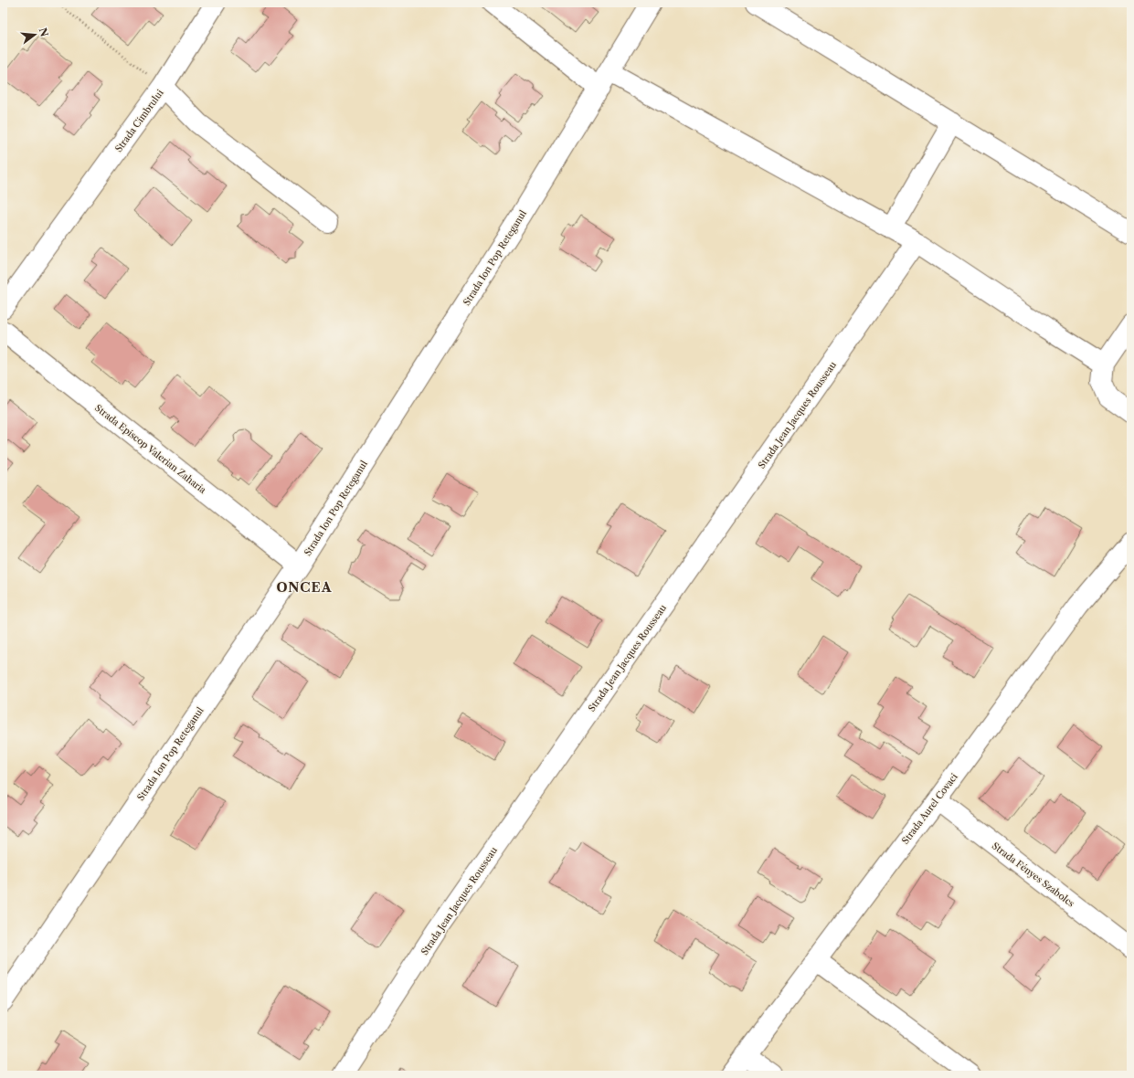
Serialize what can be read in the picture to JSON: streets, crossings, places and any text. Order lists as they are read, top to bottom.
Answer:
{
  "streets": {
    "street": [
      "Strada Cimbrului",
      "Strada Ion Pop Reteganul",
      "Strada Jean Jacques Rousseau",
      "Strada Episcop Valerian Zaharia",
      "Strada Aurel Covaci",
      "Strada Fényes Szabolcs"
    ]
  },
  "crossings": [
    ["Strada Ion Pop Reteganul", "Strada Episcop Valerian Zaharia"],
    ["Strada Aurel Covaci", "Strada Fényes Szabolcs"]
  ],
  "districts": ["ONCEA"],
  "north": "right"
}
